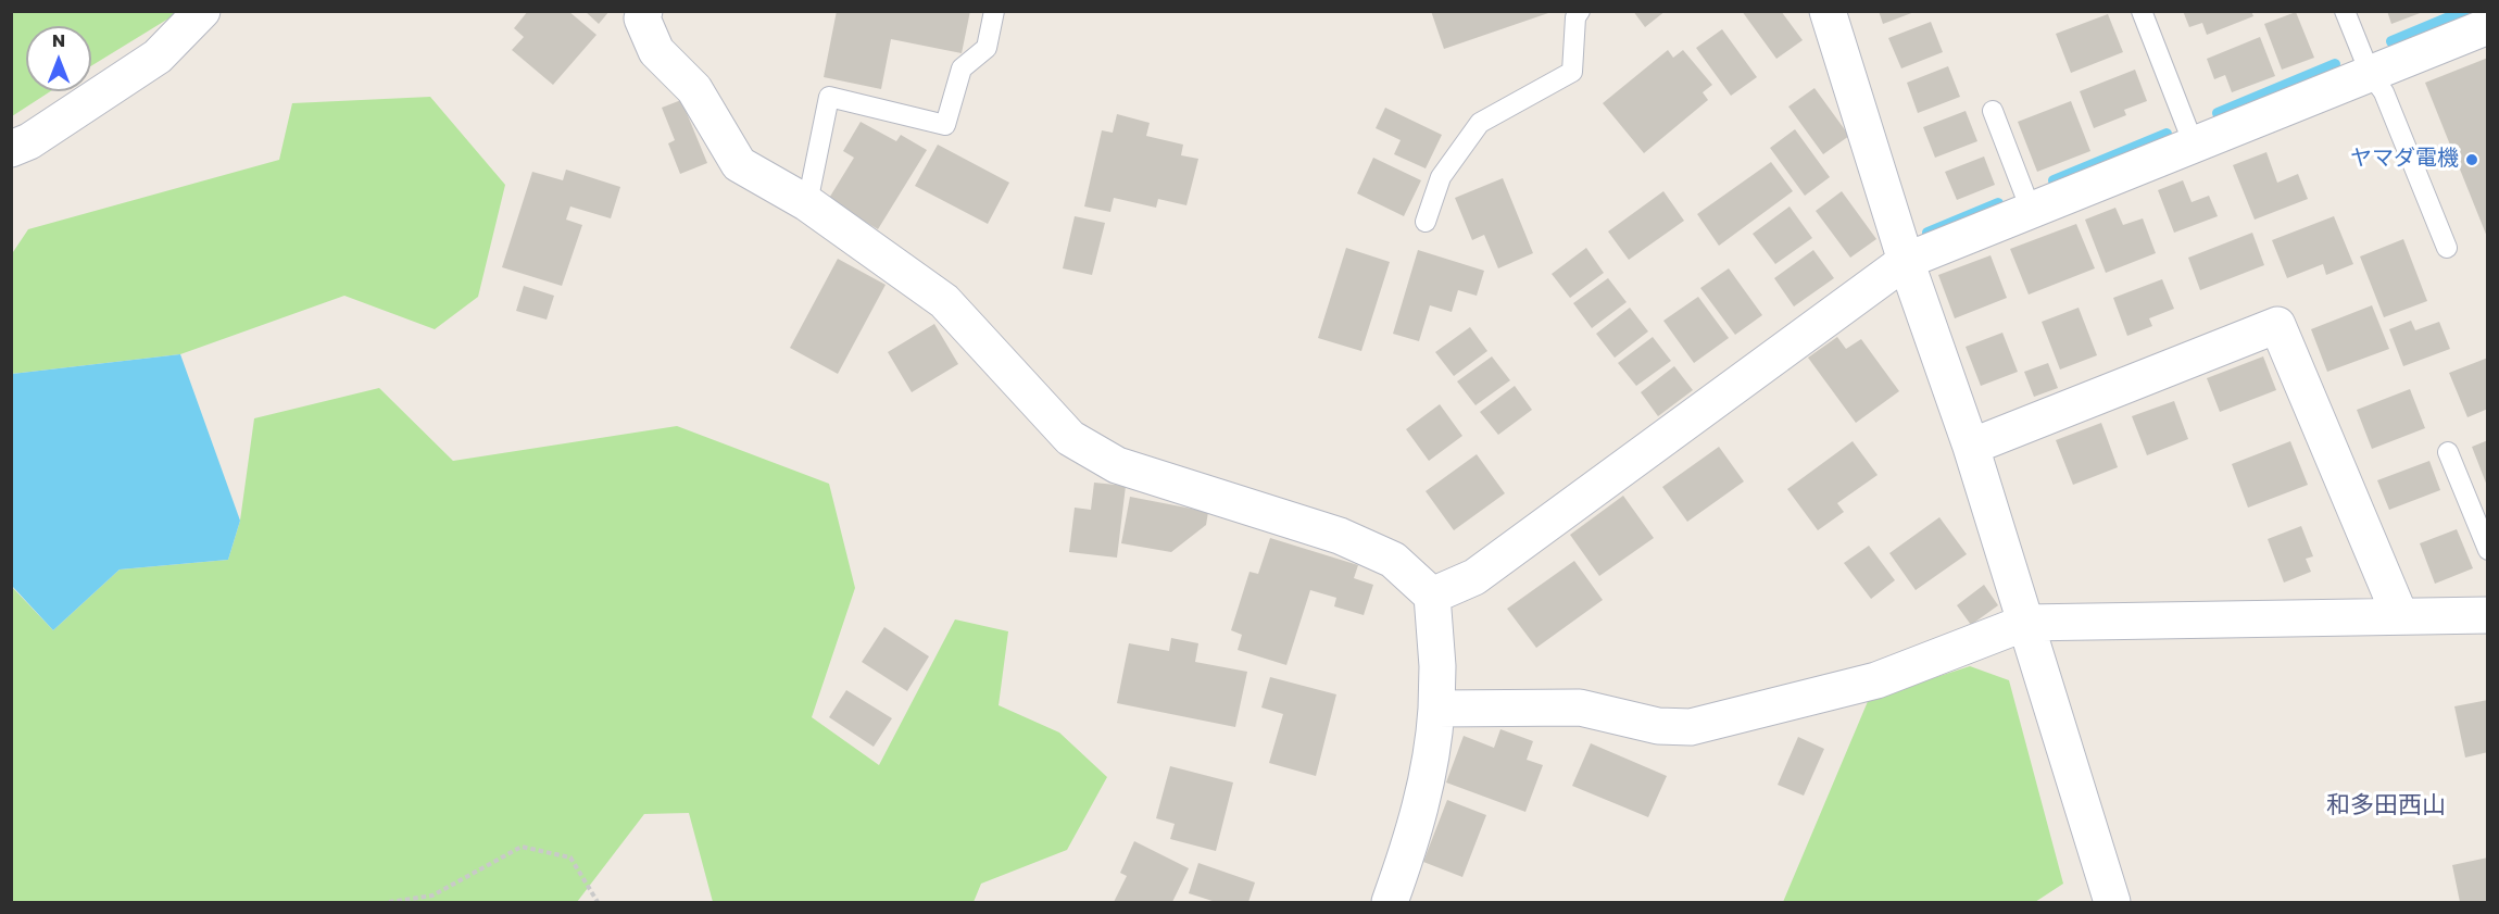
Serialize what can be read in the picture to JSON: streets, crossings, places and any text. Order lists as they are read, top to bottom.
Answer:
{
  "districts": ["和多田西山"],
  "places": ["ヤマダ電機"],
  "north": "top"
}
